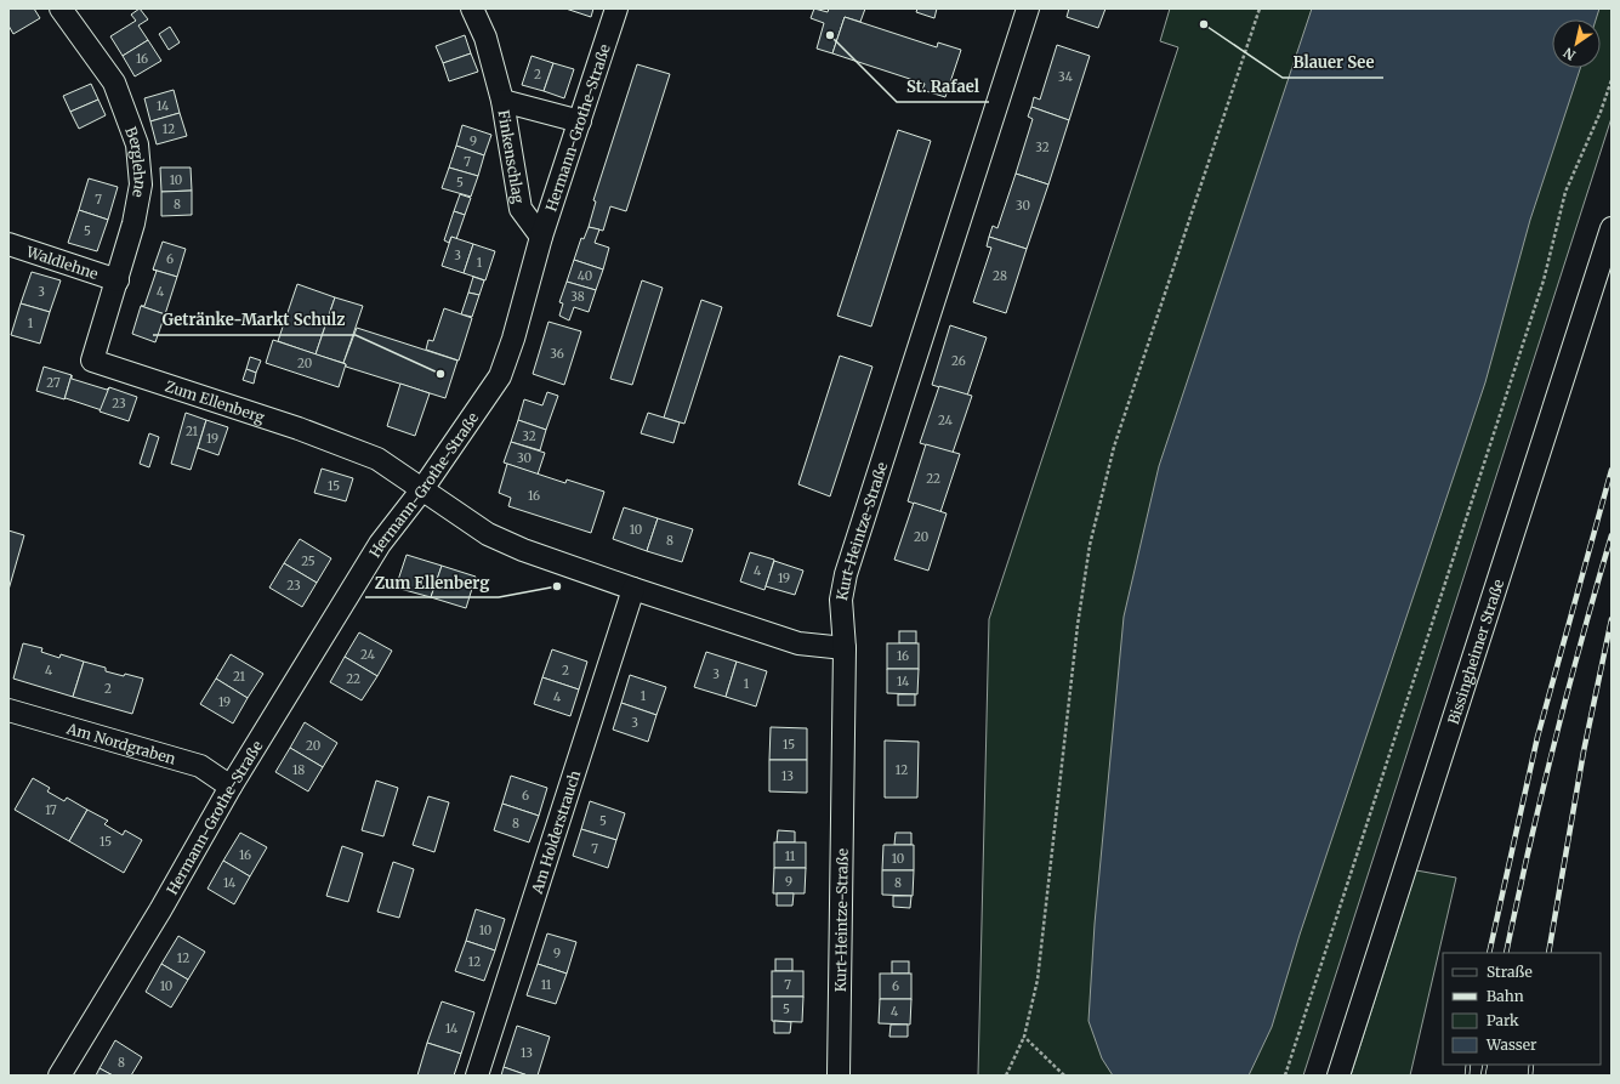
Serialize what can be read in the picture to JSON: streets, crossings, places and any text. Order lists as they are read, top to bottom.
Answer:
{
  "streets": {
    "street": [
      "Hermann-Grothe-Straße",
      "Finkenschlag",
      "Berglehne",
      "Waldlehne",
      "Zum Ellenberg",
      "Kurt-Heintze-Straße",
      "Bissingheimer Straße",
      "Am Nordgraben",
      "Am Holderstrauch"
    ]
  },
  "crossings": [
    ["Hermann-Grothe-Straße", "Finkenschlag"],
    ["Hermann-Grothe-Straße", "Zum Ellenberg"],
    ["Hermann-Grothe-Straße", "Am Nordgraben"],
    ["Berglehne", "Waldlehne"],
    ["Berglehne", "Zum Ellenberg"],
    ["Zum Ellenberg", "Kurt-Heintze-Straße"],
    ["Zum Ellenberg", "Am Holderstrauch"]
  ],
  "places": [
    "Blauer See",
    "St. Rafael",
    "Getränke-Markt Schulz",
    "Zum Ellenberg"
  ],
  "house_numbers": [
    "16",
    "2",
    "34",
    "14",
    "12",
    "9",
    "32",
    "7",
    "10",
    "5",
    "7",
    "8",
    "30",
    "5",
    "3",
    "6",
    "1",
    "40",
    "28",
    "3",
    "4",
    "38",
    "1",
    "36",
    "26",
    "20",
    "27",
    "23",
    "24",
    "21",
    "32",
    "19",
    "30",
    "22",
    "15",
    "16",
    "10",
    "20",
    "8",
    "25",
    "4",
    "19",
    "23",
    "24",
    "16",
    "4",
    "2",
    "3",
    "21",
    "22",
    "14",
    "1",
    "2",
    "1",
    "4",
    "19",
    "3",
    "15",
    "20",
    "18",
    "12",
    "13",
    "6",
    "17",
    "5",
    "8",
    "15",
    "7",
    "16",
    "11",
    "10",
    "9",
    "14",
    "8",
    "10",
    "9",
    "12",
    "12",
    "11",
    "7",
    "10",
    "6",
    "5",
    "4",
    "14",
    "13",
    "8"
  ],
  "legend": [
    "Straße",
    "Bahn",
    "Park",
    "Wasser"
  ],
  "north": "bottom left"
}
